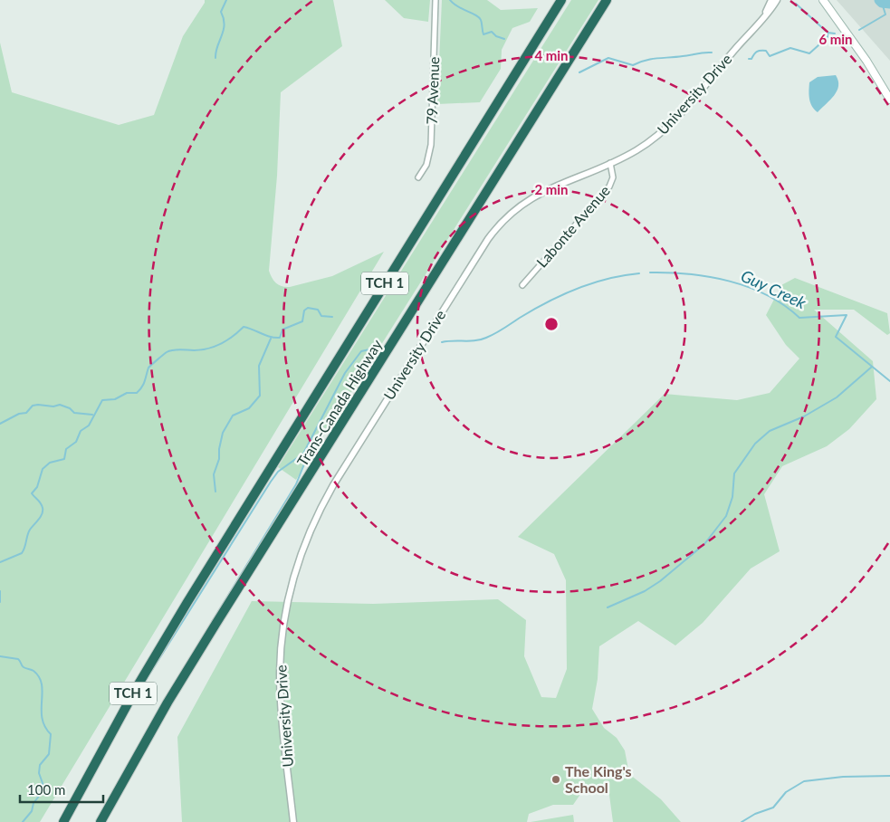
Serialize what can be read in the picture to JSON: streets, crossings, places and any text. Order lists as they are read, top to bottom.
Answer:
{
  "streets": {
    "highway": ["TCH 1", "Trans-Canada Highway"],
    "street": ["79 Avenue", "University Drive", "Labonte Avenue"]
  },
  "crossings": [
    ["University Drive", "Labonte Avenue"]
  ],
  "water": ["Guy Creek"],
  "places": ["The King's School"],
  "scale_bar": "100 m",
  "rings": ["6 min", "4 min", "2 min"]
}
